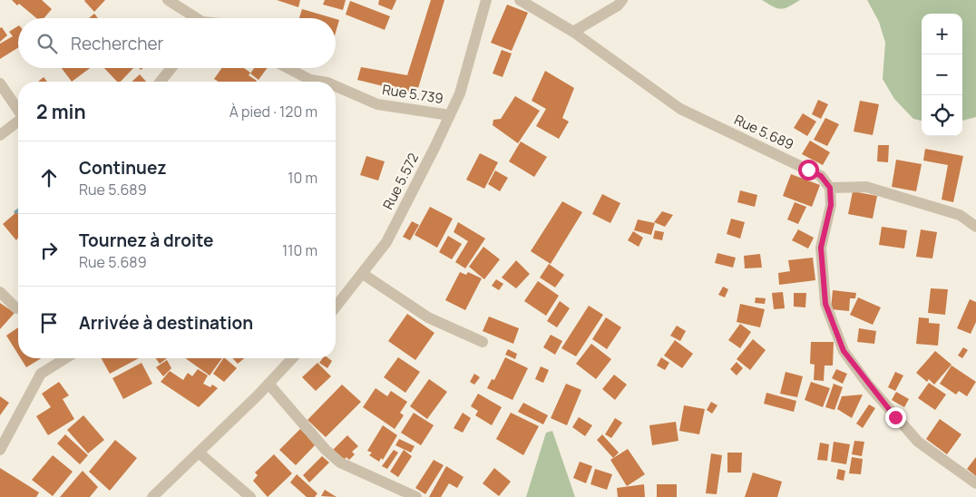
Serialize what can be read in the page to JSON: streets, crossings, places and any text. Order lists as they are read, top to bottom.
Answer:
{
  "streets": {
    "street": ["Rue 5.739", "Rue 5.689", "Rue 5.572"]
  },
  "crossings": [
    ["Rue 5.739", "Rue 5.572"]
  ],
  "page": {
    "map_buttons": ["+", "−"],
    "search": "Rechercher",
    "heading": ["2 min", "À pied · 120 m"],
    "list": [
      ["Continuez", "Rue 5.689", "10 m"],
      ["Tournez à droite", "Rue 5.689", "110 m"],
      "Arrivée à destination"
    ]
  }
}
